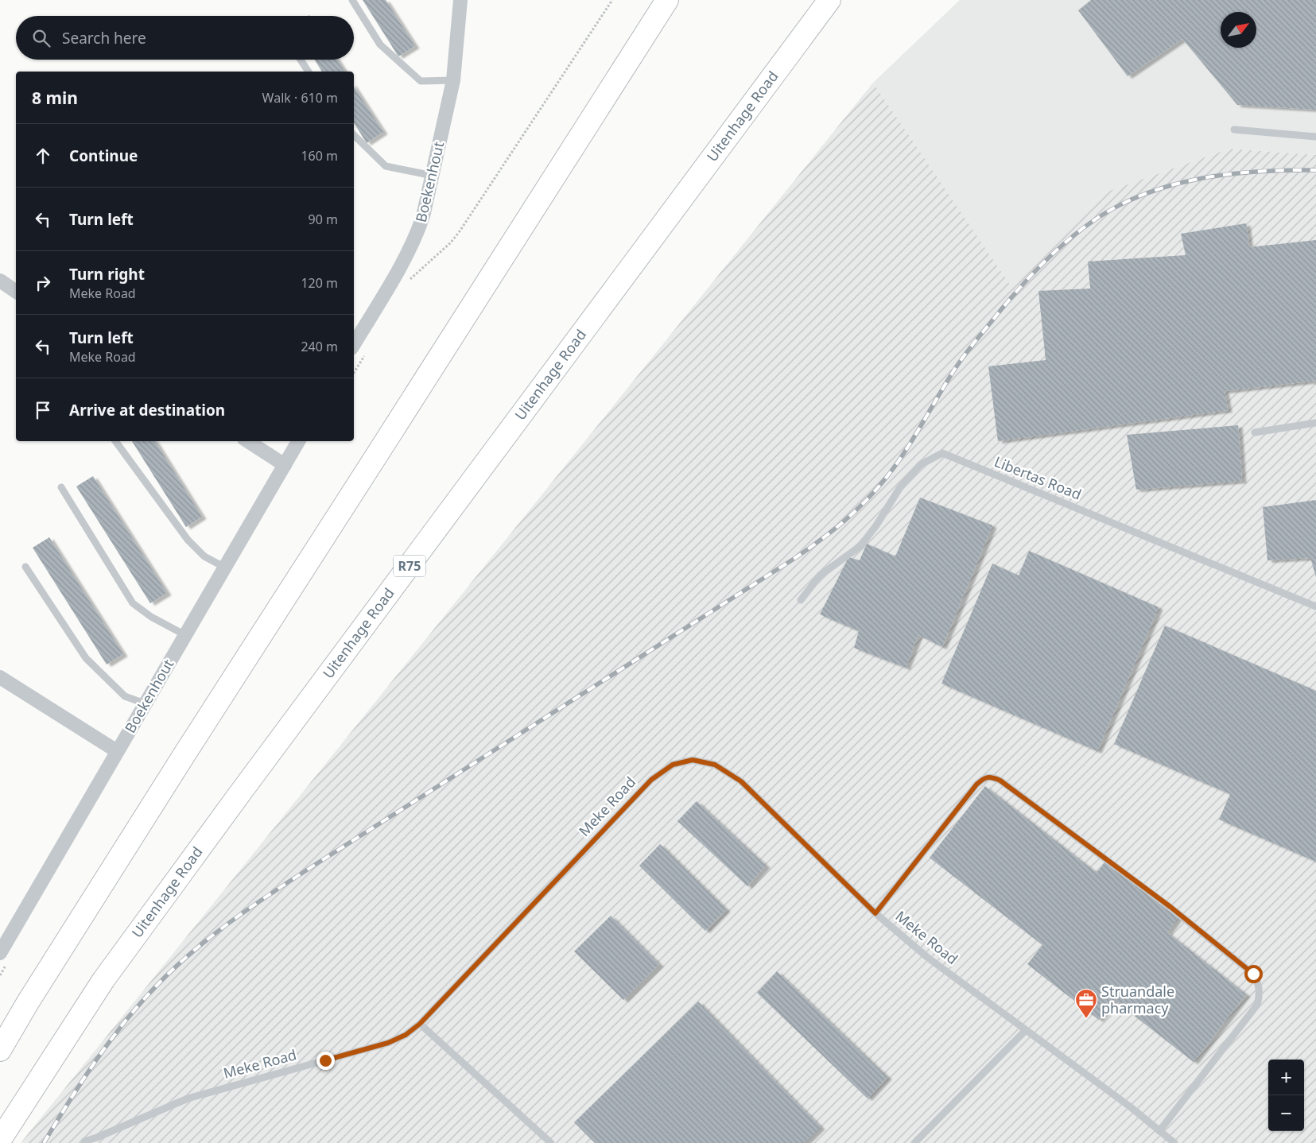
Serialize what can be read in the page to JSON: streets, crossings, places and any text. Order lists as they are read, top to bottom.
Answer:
{
  "streets": {
    "main road": ["Uitenhage Road", "R75"],
    "street": ["Boekenhout"],
    "lane": ["Libertas Road", "Meke Road"]
  },
  "places": {
    "office": ["Struandale pharmacy"]
  },
  "north": "top right",
  "page": {
    "search": "Search here",
    "heading": ["8 min", "Walk · 610 m"],
    "list": [
      ["Continue", "160 m"],
      ["Turn left", "90 m"],
      ["Turn right", "Meke Road", "120 m"],
      ["Turn left", "Meke Road", "240 m"],
      "Arrive at destination"
    ],
    "map_buttons": ["+", "−"]
  }
}
